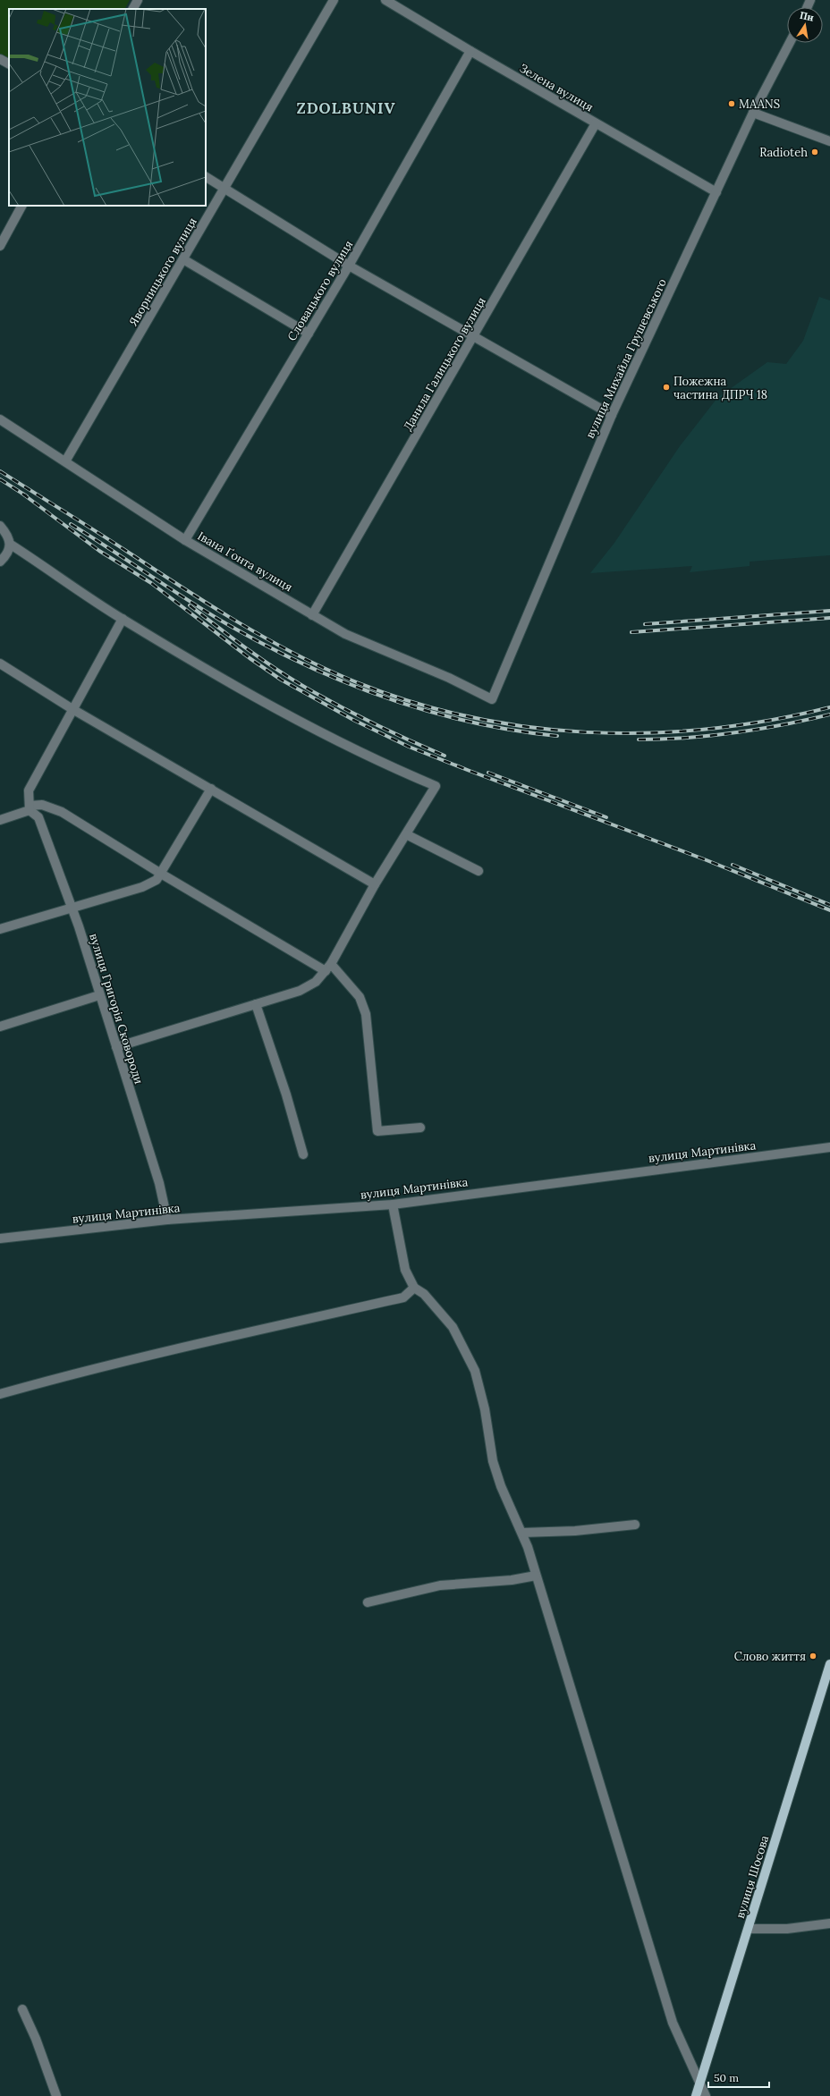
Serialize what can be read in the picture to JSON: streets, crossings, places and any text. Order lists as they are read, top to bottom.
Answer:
{
  "streets": {
    "main road": ["вулиця Шосова"],
    "street": [
      "Зелена вулиця",
      "Яворницького вулиця",
      "Словацького вулиця",
      "вулиця Михайла Грушевського",
      "Данила Галицького вулиця",
      "Івана Ґонта вулиця",
      "вулиця Григорія Сковороди",
      "вулиця Мартинівка"
    ]
  },
  "crossings": [
    ["Зелена вулиця", "Словацького вулиця"],
    ["Зелена вулиця", "вулиця Михайла Грушевського"],
    ["Зелена вулиця", "Данила Галицького вулиця"],
    ["Яворницького вулиця", "Івана Ґонта вулиця"],
    ["Словацького вулиця", "Івана Ґонта вулиця"],
    ["вулиця Михайла Грушевського", "Івана Ґонта вулиця"],
    ["Данила Галицького вулиця", "Івана Ґонта вулиця"],
    ["вулиця Григорія Сковороди", "вулиця Мартинівка"]
  ],
  "districts": ["ZDOLBUNIV"],
  "places": [
    "MAANS",
    "Radioteh",
    "Пожежна частина ДПРЧ 18",
    "Слово життя"
  ],
  "scale_bar": "50 m",
  "north": "top"
}
